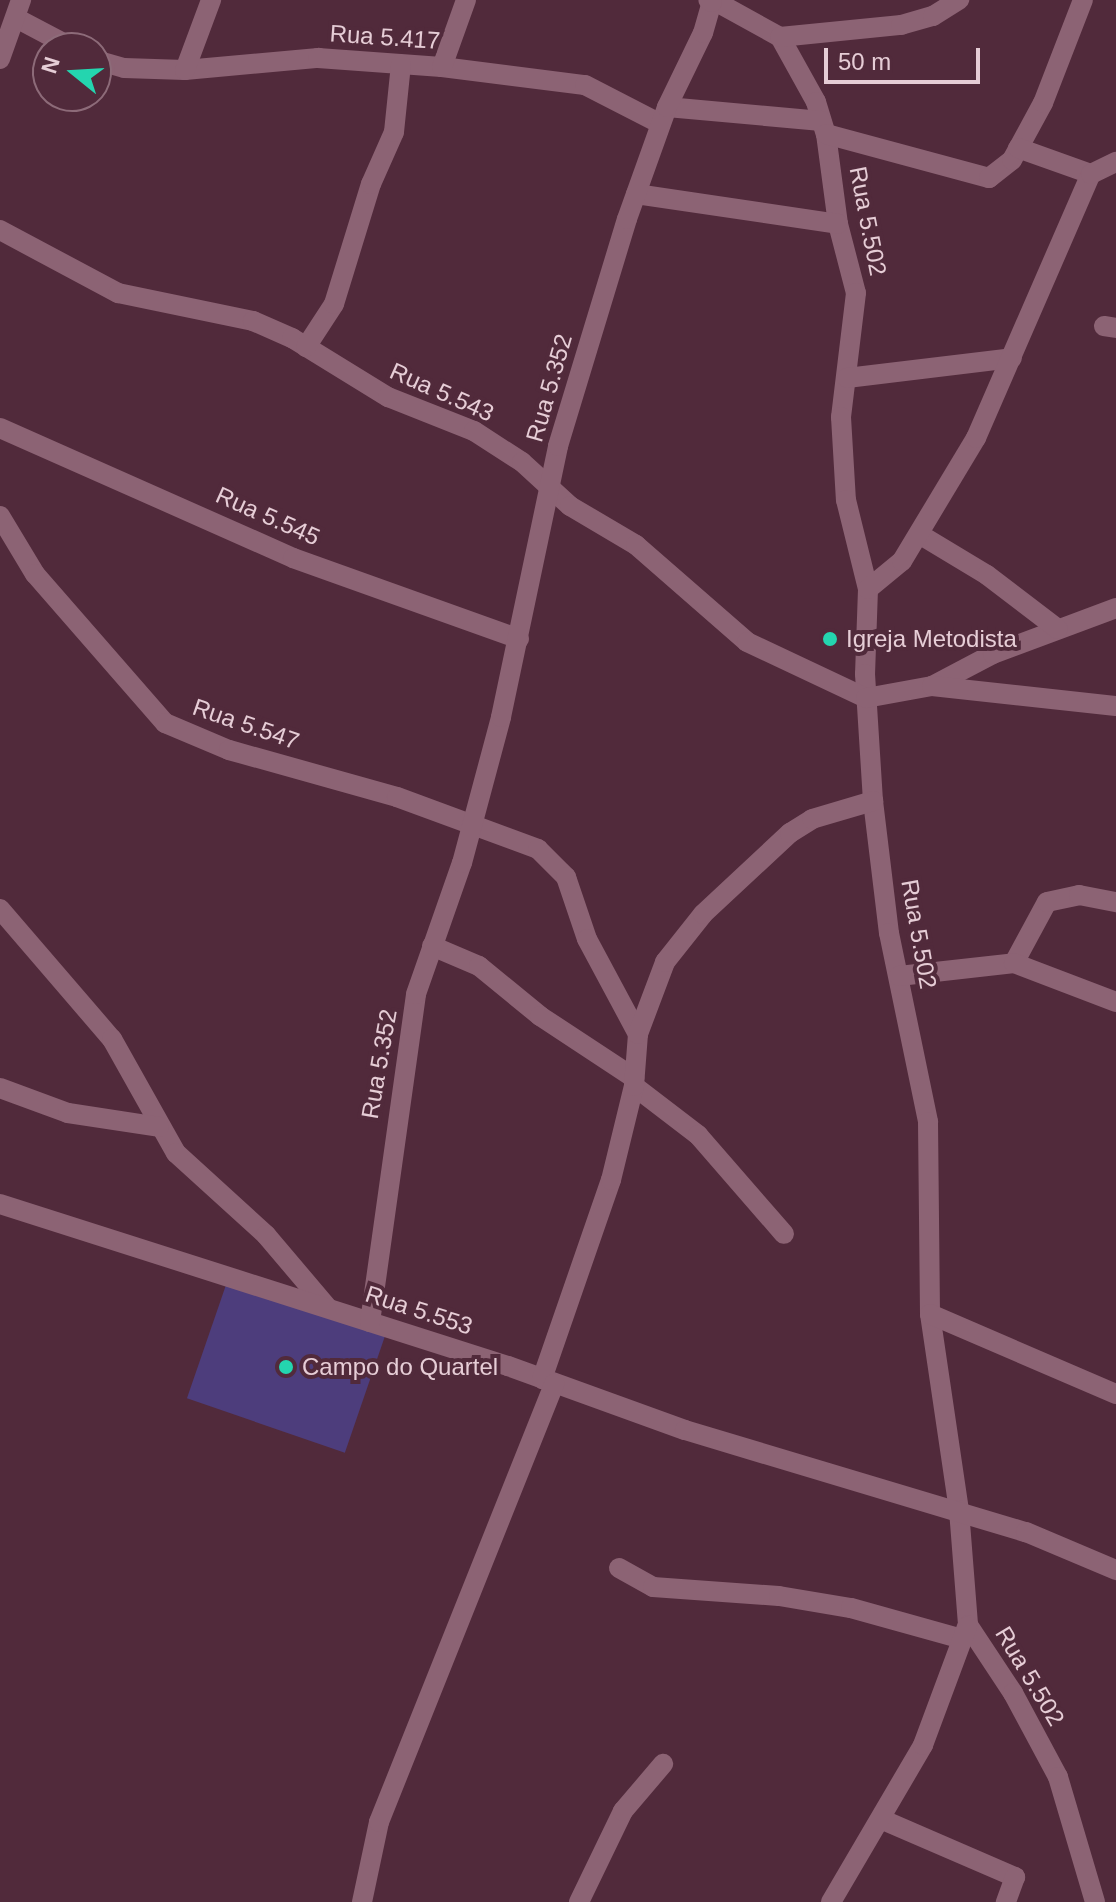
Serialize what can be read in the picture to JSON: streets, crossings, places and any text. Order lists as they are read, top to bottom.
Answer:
{
  "streets": {
    "street": [
      "Rua 5.417",
      "Rua 5.502",
      "Rua 5.352",
      "Rua 5.543",
      "Rua 5.545",
      "Rua 5.547",
      "Rua 5.553"
    ]
  },
  "crossings": [
    ["Rua 5.417", "Rua 5.352"],
    ["Rua 5.502", "Rua 5.543"],
    ["Rua 5.502", "Rua 5.553"],
    ["Rua 5.352", "Rua 5.543"],
    ["Rua 5.352", "Rua 5.545"],
    ["Rua 5.352", "Rua 5.547"],
    ["Rua 5.352", "Rua 5.553"]
  ],
  "places": ["Igreja Metodista", "Campo do Quartel"],
  "scale_bar": "50 m",
  "north": "left"
}
